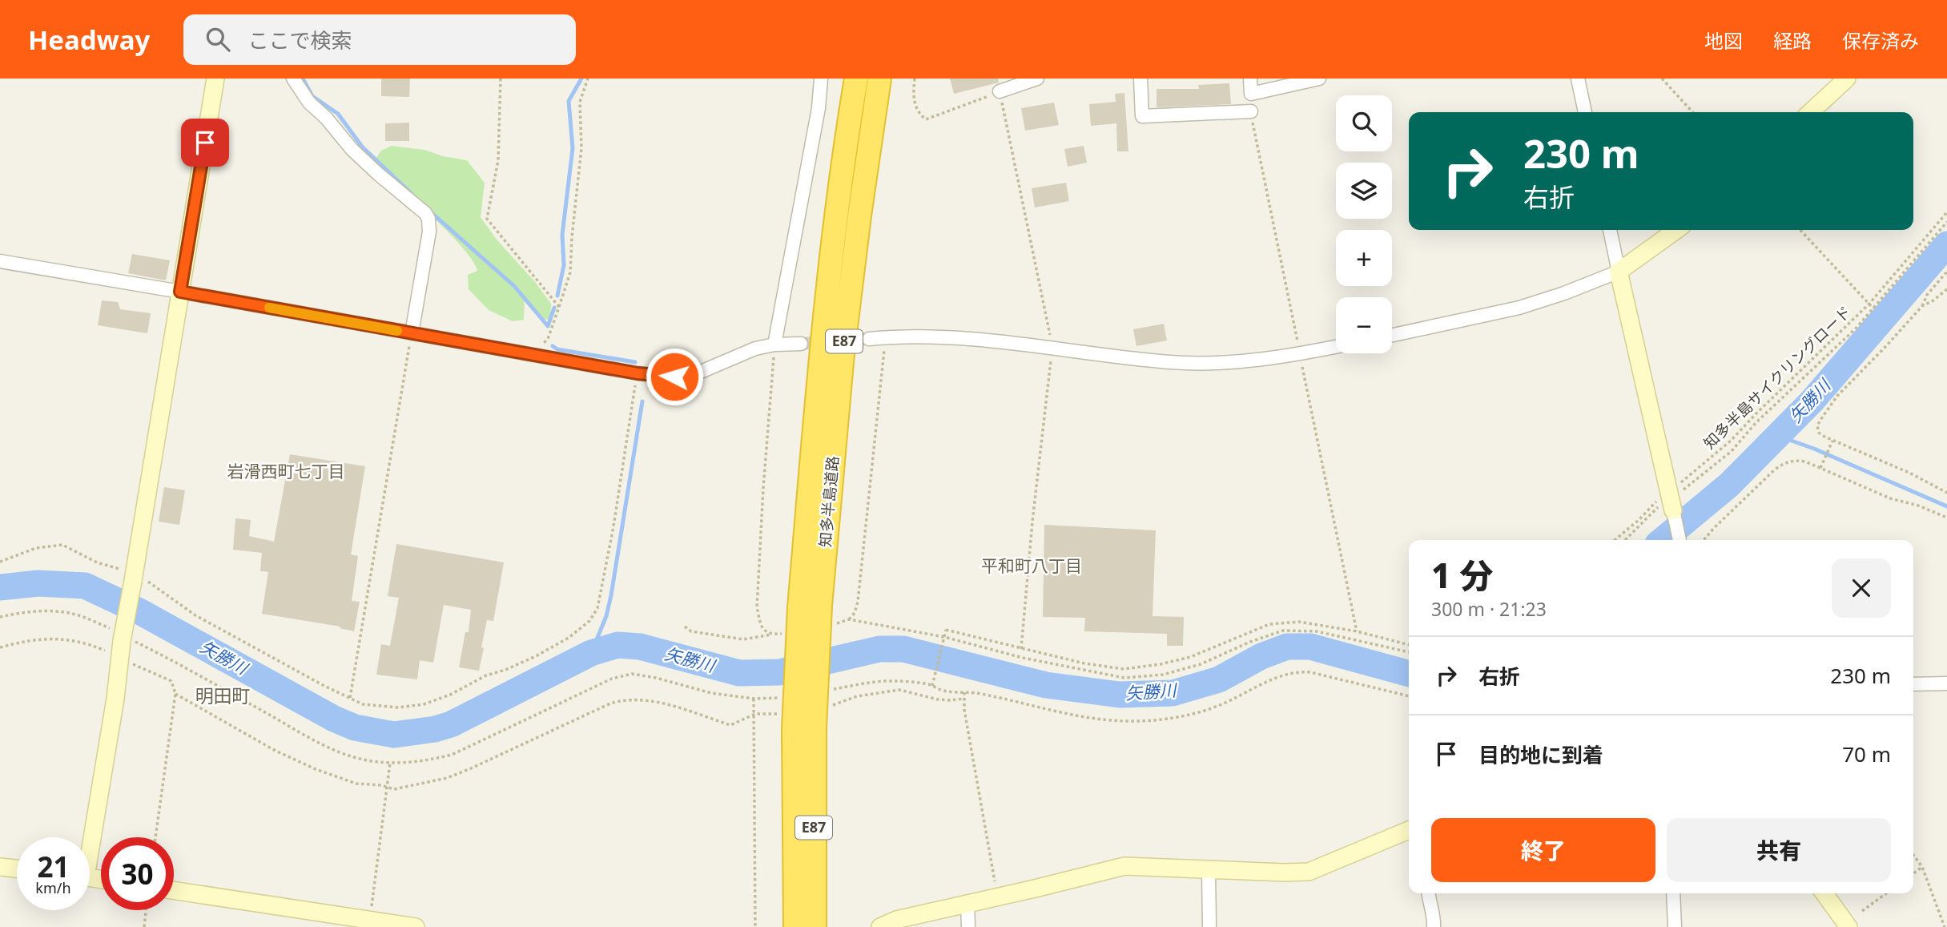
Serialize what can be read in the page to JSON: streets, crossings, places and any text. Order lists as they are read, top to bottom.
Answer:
{
  "streets": {
    "highway": ["E87", "知多半島道路"],
    "path": ["知多半島サイクリングロード"]
  },
  "districts": ["岩滑西町七丁目", "平和町八丁目", "明田町"],
  "water": ["矢勝川"],
  "page": {
    "header": "Headway",
    "search": "ここで検索",
    "nav": ["地図", "経路", "保存済み"],
    "map_buttons": ["+", "−"],
    "turn": ["230 m", "右折"],
    "heading": ["1 分", "300 m · 21:23"],
    "list": [
      {
        "name": "右折",
        "value": "230 m"
      },
      {
        "name": "目的地に到着",
        "value": "70 m"
      }
    ],
    "buttons": ["終了", "共有"],
    "speed": "21 km/h",
    "limit": "30"
  }
}
